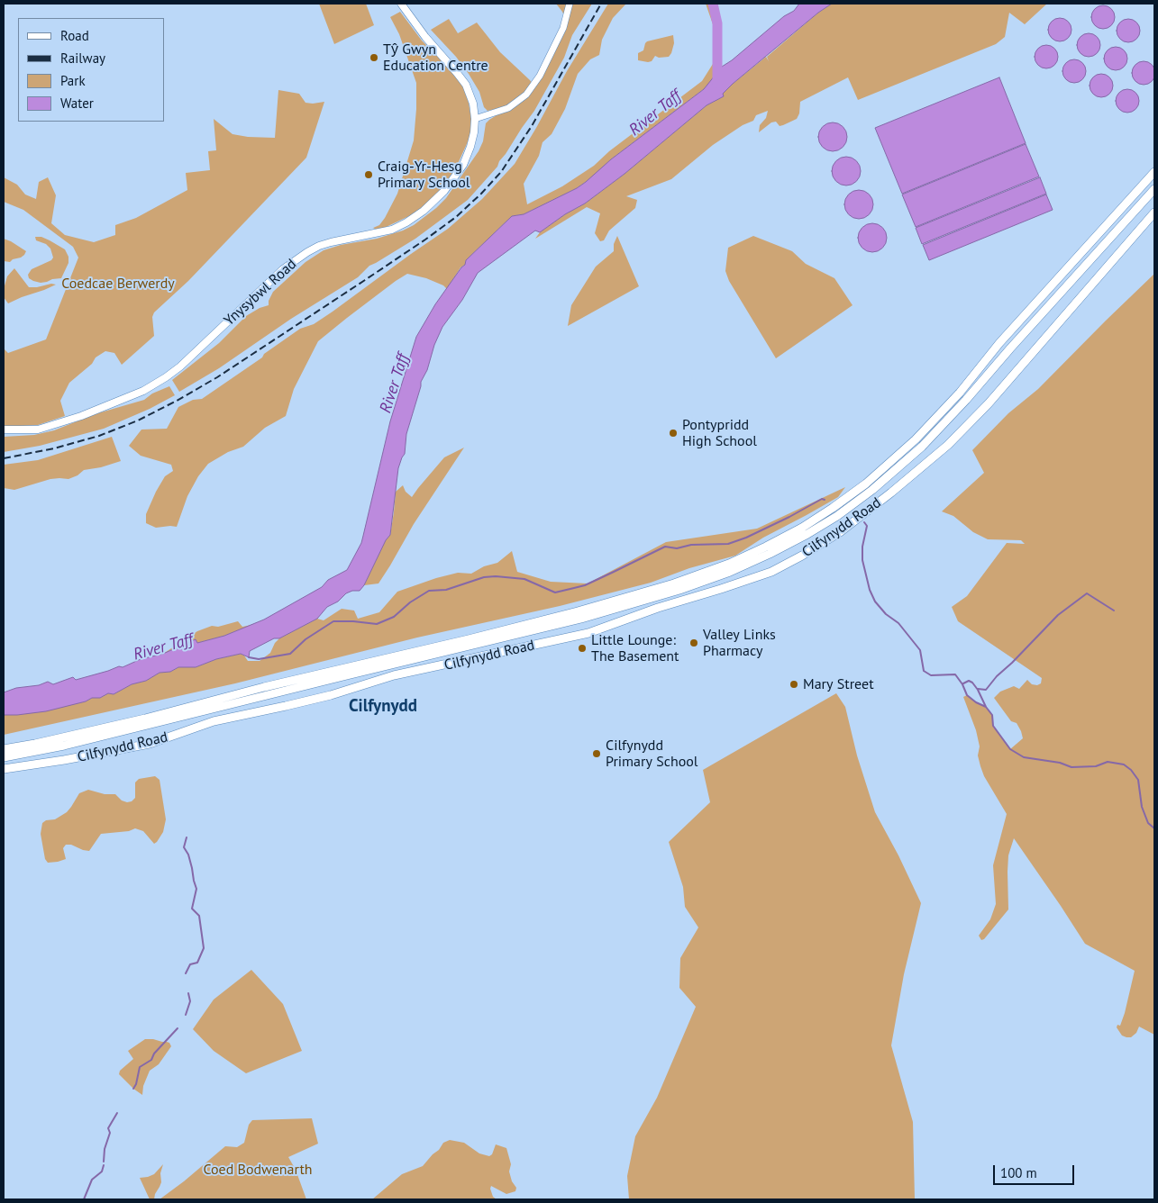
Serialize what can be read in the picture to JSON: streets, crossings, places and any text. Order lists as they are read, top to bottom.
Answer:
{
  "streets": {
    "main road": ["Ynysybwl Road", "Cilfynydd Road"]
  },
  "districts": ["Cilfynydd"],
  "water": ["River Taff"],
  "parks": ["Coedcae Berwerdy", "Coed Bodwenarth"],
  "places": [
    "Tŷ Gwyn Education Centre",
    "Craig-Yr-Hesg Primary School",
    "Pontypridd High School",
    "Valley Links Pharmacy",
    "Little Lounge: The Basement",
    "Mary Street",
    "Cilfynydd Primary School"
  ],
  "legend": [
    "Road",
    "Railway",
    "Park",
    "Water"
  ],
  "scale_bar": "100 m"
}
